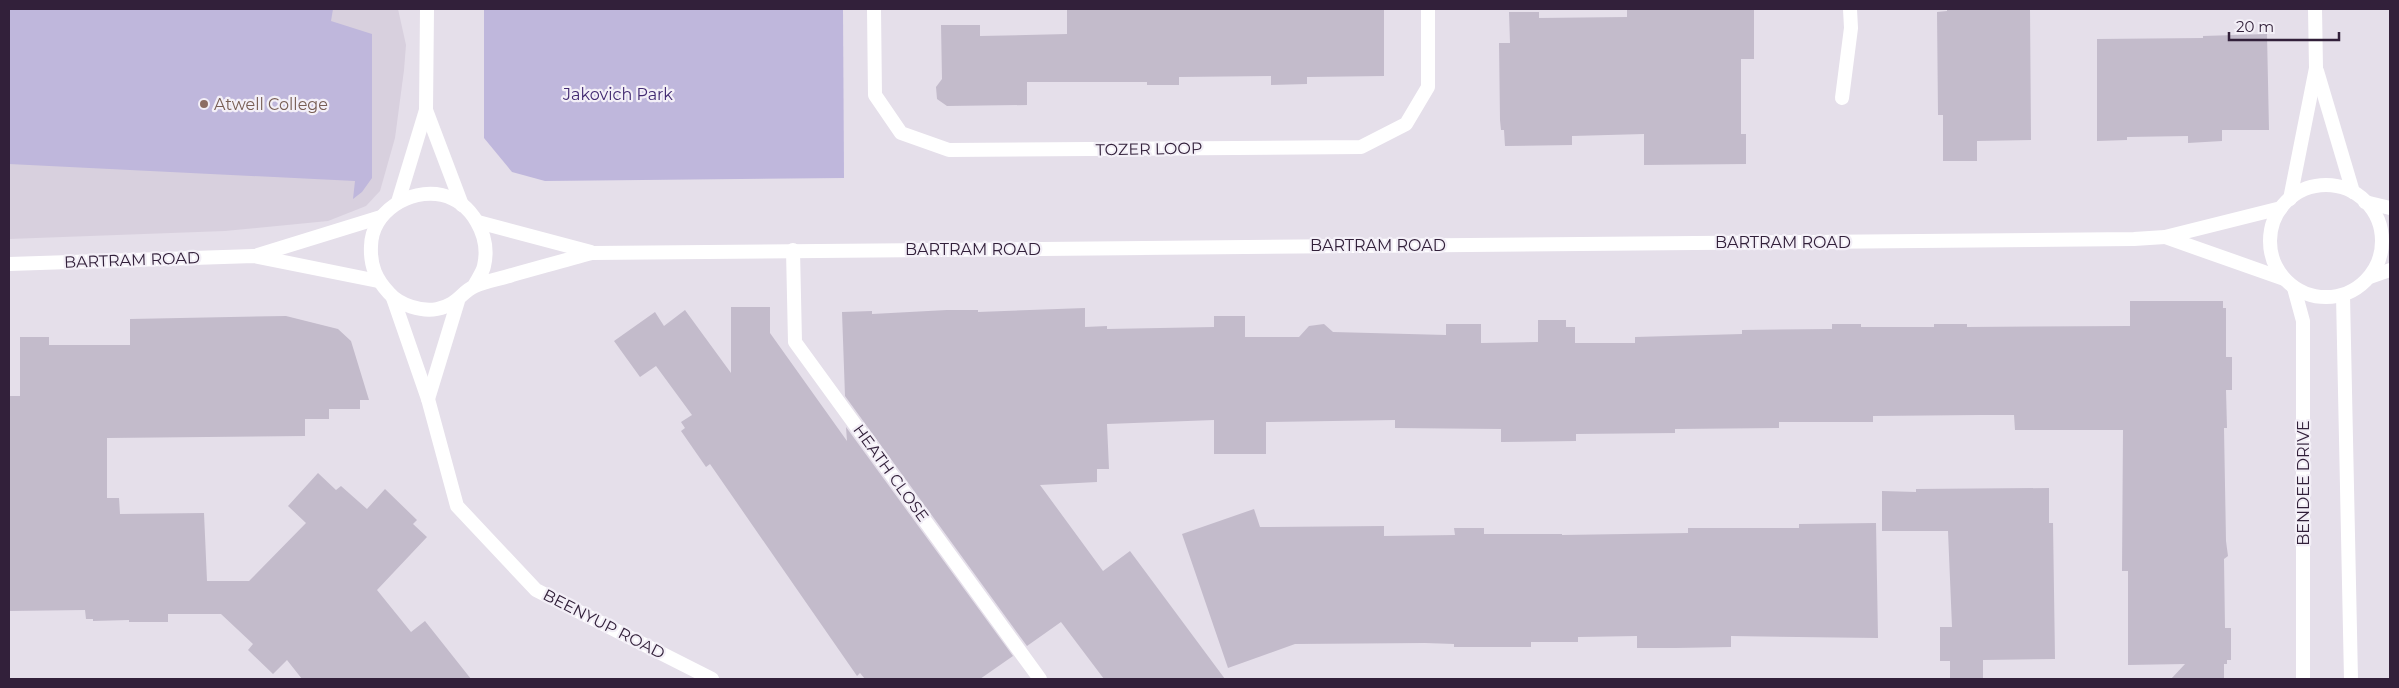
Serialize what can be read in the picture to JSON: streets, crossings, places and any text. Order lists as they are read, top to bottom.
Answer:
{
  "streets": {
    "street": [
      "TOZER LOOP",
      "BARTRAM ROAD",
      "HEATH CLOSE",
      "BENDEE DRIVE",
      "BEENYUP ROAD"
    ]
  },
  "crossings": [
    ["BARTRAM ROAD", "HEATH CLOSE"],
    ["BARTRAM ROAD", "BENDEE DRIVE"],
    ["BARTRAM ROAD", "BEENYUP ROAD"]
  ],
  "parks": ["Jakovich Park"],
  "places": ["Atwell College"],
  "scale_bar": "20 m"
}
